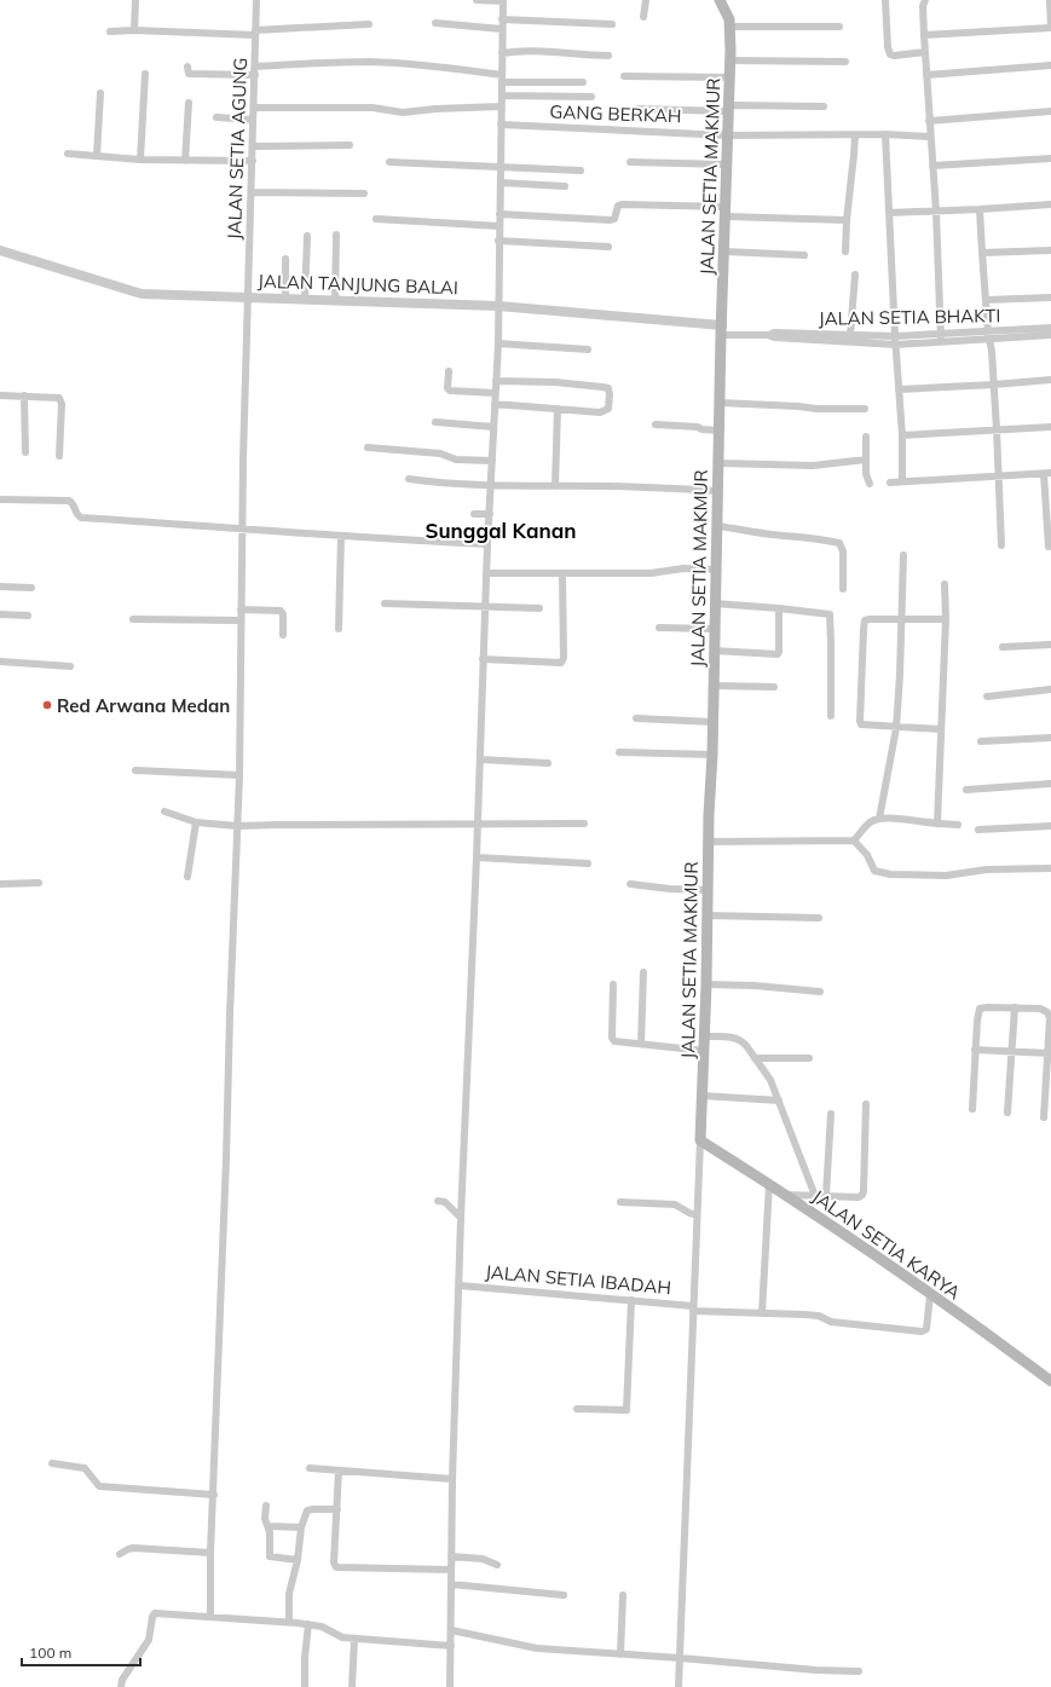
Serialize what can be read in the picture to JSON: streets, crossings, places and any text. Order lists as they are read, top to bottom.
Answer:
{
  "streets": {
    "main road": ["JALAN SETIA MAKMUR", "JALAN SETIA KARYA"],
    "street": [
      "GANG BERKAH",
      "JALAN SETIA AGUNG",
      "JALAN TANJUNG BALAI",
      "JALAN SETIA BHAKTI",
      "JALAN SETIA IBADAH"
    ]
  },
  "crossings": [
    ["GANG BERKAH", "JALAN SETIA MAKMUR"],
    ["JALAN SETIA AGUNG", "JALAN TANJUNG BALAI"],
    ["JALAN SETIA MAKMUR", "JALAN TANJUNG BALAI"],
    ["JALAN SETIA MAKMUR", "JALAN SETIA BHAKTI"],
    ["JALAN SETIA MAKMUR", "JALAN SETIA KARYA"],
    ["JALAN TANJUNG BALAI", "JALAN SETIA BHAKTI"],
    ["JALAN SETIA KARYA", "JALAN SETIA IBADAH"]
  ],
  "districts": ["Sunggal Kanan"],
  "places": ["Red Arwana Medan"],
  "scale_bar": "100 m"
}
